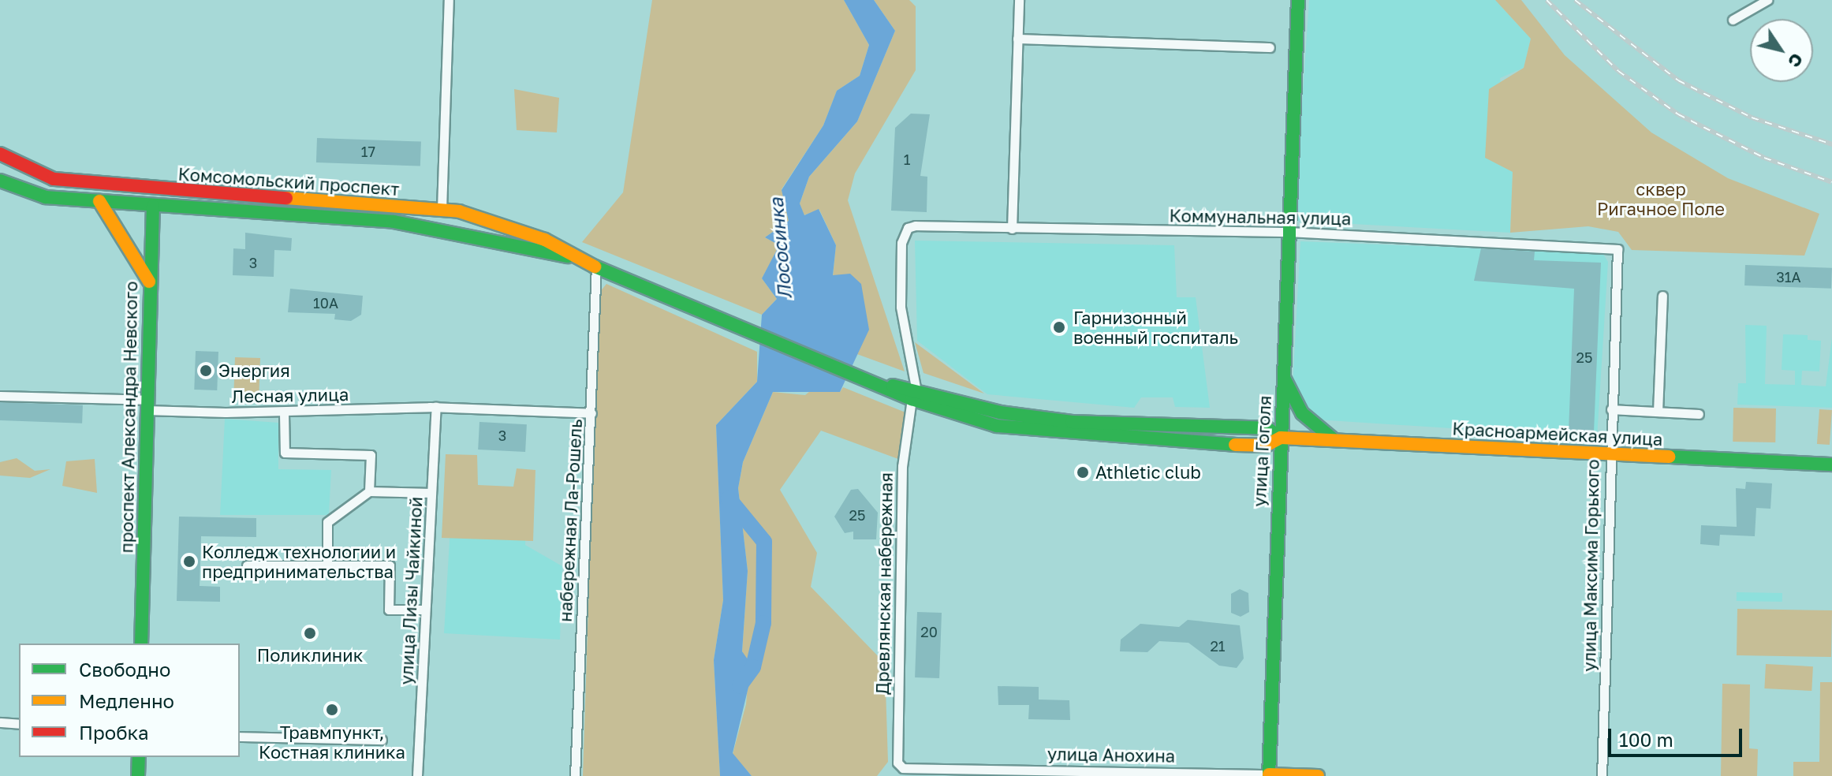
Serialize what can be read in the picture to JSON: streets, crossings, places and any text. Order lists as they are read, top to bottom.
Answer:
{
  "streets": {
    "main road": [
      "Комсомольский проспект",
      "проспект Александра Невского",
      "Красноармейская улица",
      "улица Гоголя",
      "улица Анохина"
    ],
    "street": [
      "Коммунальная улица",
      "Лесная улица",
      "набережная Ла-Рошель",
      "улица Максима Горького",
      "Древлянская набережная",
      "улица Лизы Чайкиной"
    ]
  },
  "crossings": [
    ["Комсомольский проспект", "проспект Александра Невского"],
    ["Комсомольский проспект", "Красноармейская улица"],
    ["Комсомольский проспект", "набережная Ла-Рошель"],
    ["Коммунальная улица", "улица Гоголя"],
    ["Коммунальная улица", "улица Максима Горького"],
    ["Коммунальная улица", "Древлянская набережная"],
    ["Лесная улица", "проспект Александра Невского"],
    ["Лесная улица", "набережная Ла-Рошель"],
    ["Лесная улица", "улица Лизы Чайкиной"],
    ["Красноармейская улица", "улица Гоголя"],
    ["Красноармейская улица", "улица Максима Горького"],
    ["Красноармейская улица", "Древлянская набережная"],
    ["улица Гоголя", "улица Анохина"],
    ["Древлянская набережная", "улица Анохина"]
  ],
  "water": ["Лососинка"],
  "parks": ["сквер Ригачное Поле"],
  "places": [
    "Гарнизонный военный госпиталь",
    "Энергия",
    "Athletic club",
    "Колледж технологии и предпринимательства",
    "Поликлиник",
    "Травмпункт, Костная клиника"
  ],
  "house_numbers": [
    "17",
    "1",
    "3",
    "31А",
    "10А",
    "25",
    "3",
    "25",
    "20",
    "21"
  ],
  "legend": ["Свободно", "Медленно", "Пробка"],
  "scale_bar": "100 m",
  "north": "bottom right"
}
